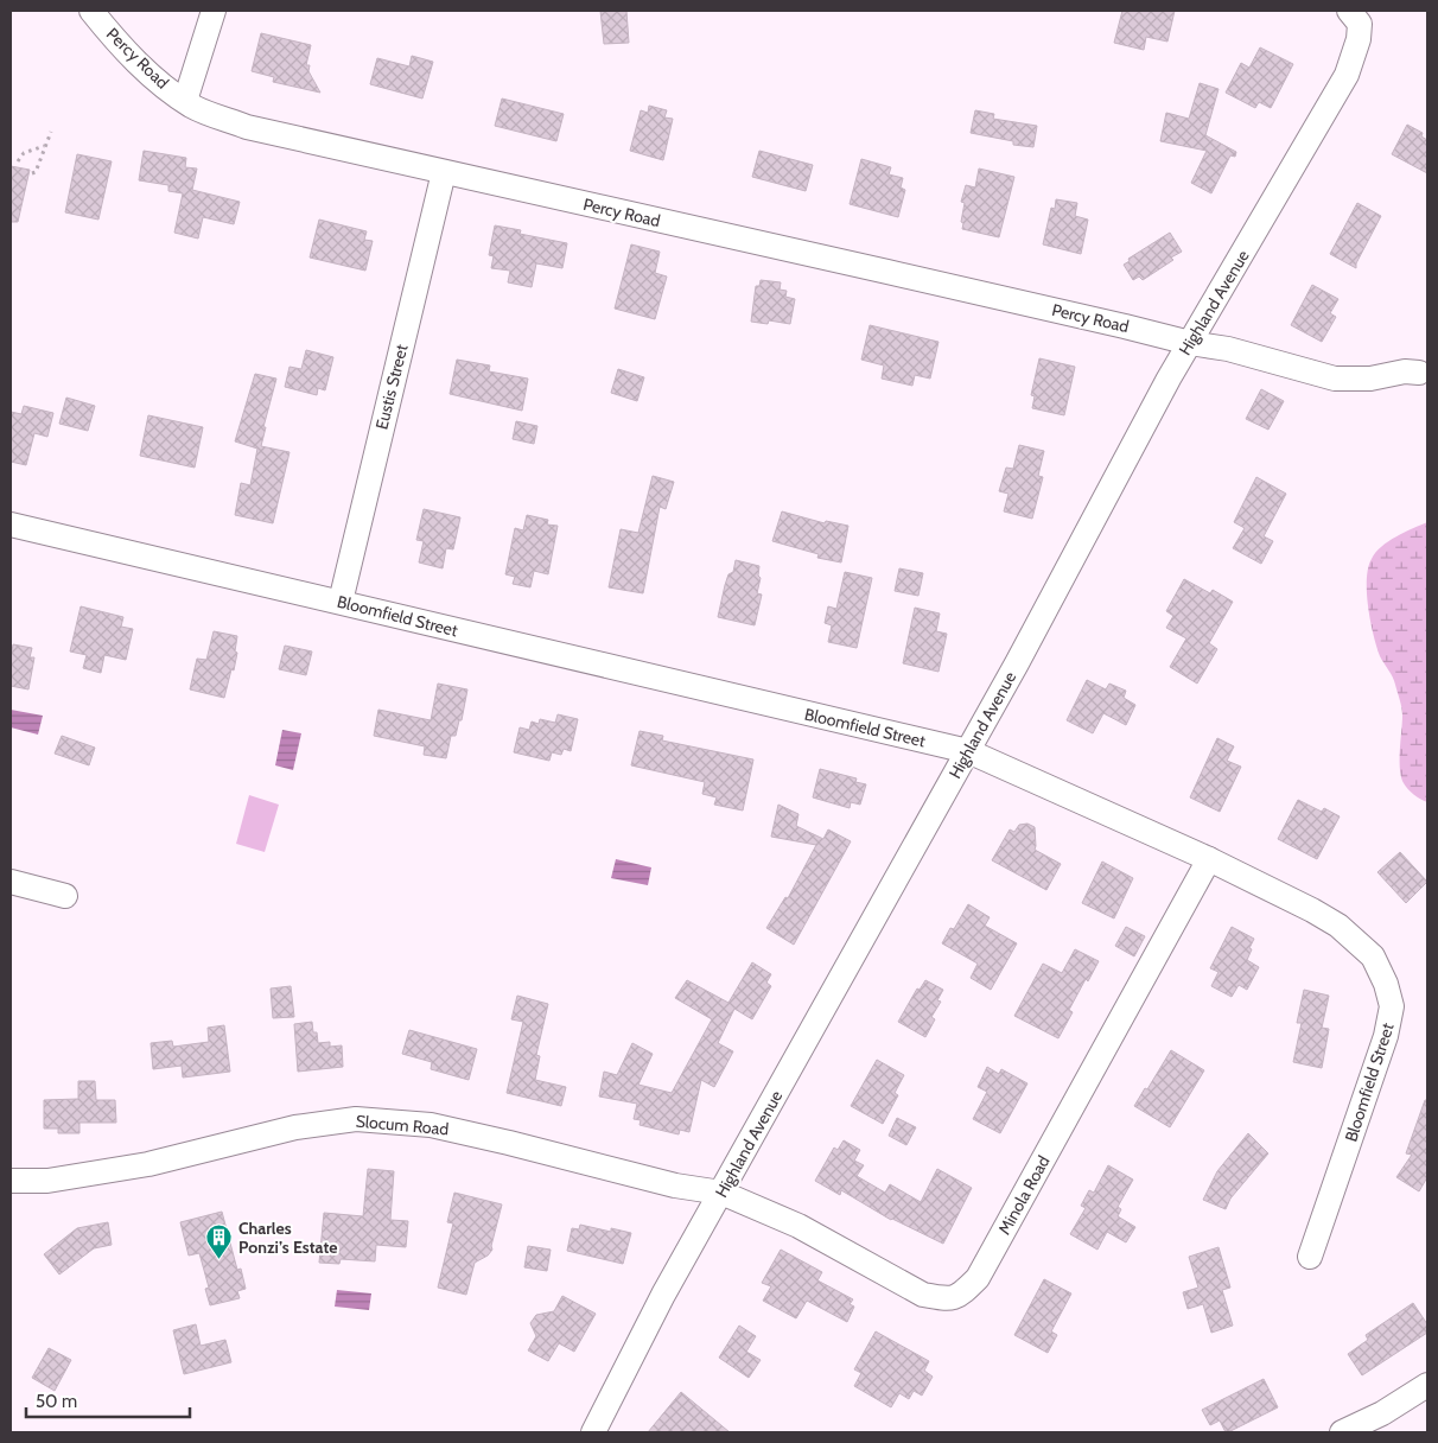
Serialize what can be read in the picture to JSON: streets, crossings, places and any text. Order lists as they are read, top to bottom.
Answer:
{
  "streets": {
    "street": [
      "Percy Road",
      "Highland Avenue",
      "Eustis Street",
      "Bloomfield Street",
      "Slocum Road",
      "Minola Road"
    ]
  },
  "crossings": [
    ["Percy Road", "Highland Avenue"],
    ["Percy Road", "Eustis Street"],
    ["Highland Avenue", "Bloomfield Street"],
    ["Highland Avenue", "Slocum Road"],
    ["Highland Avenue", "Minola Road"],
    ["Eustis Street", "Bloomfield Street"],
    ["Bloomfield Street", "Minola Road"],
    ["Slocum Road", "Minola Road"]
  ],
  "places": {
    "building": ["Charles Ponzi’s Estate"]
  },
  "scale_bar": "50 m"
}
